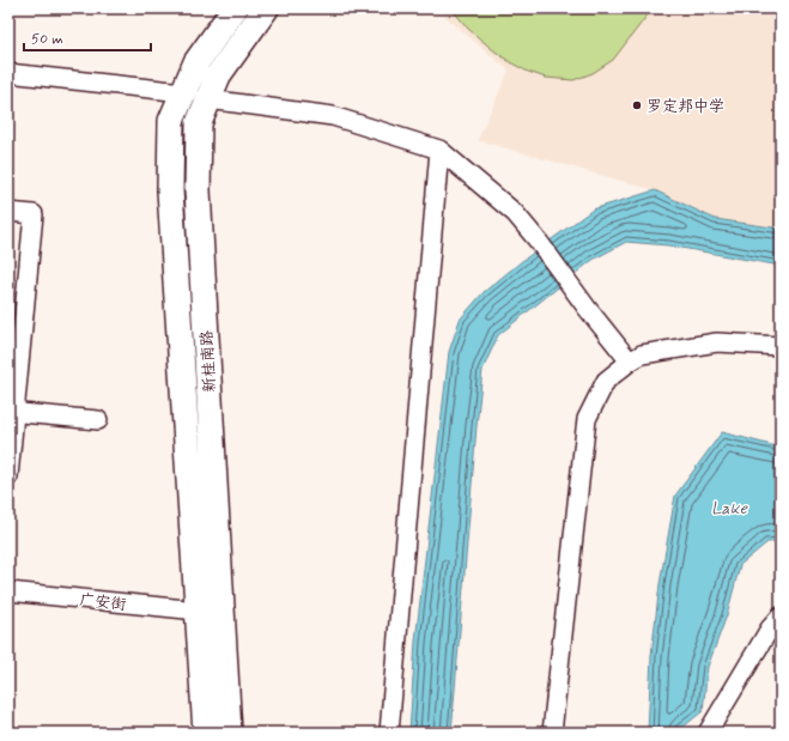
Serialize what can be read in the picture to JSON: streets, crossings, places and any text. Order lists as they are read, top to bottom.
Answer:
{
  "streets": {
    "main road": ["新桂南路"],
    "street": ["广安街"]
  },
  "crossings": [
    ["新桂南路", "广安街"]
  ],
  "water": ["Lake"],
  "places": ["罗定邦中学"],
  "scale_bar": "50 m"
}
